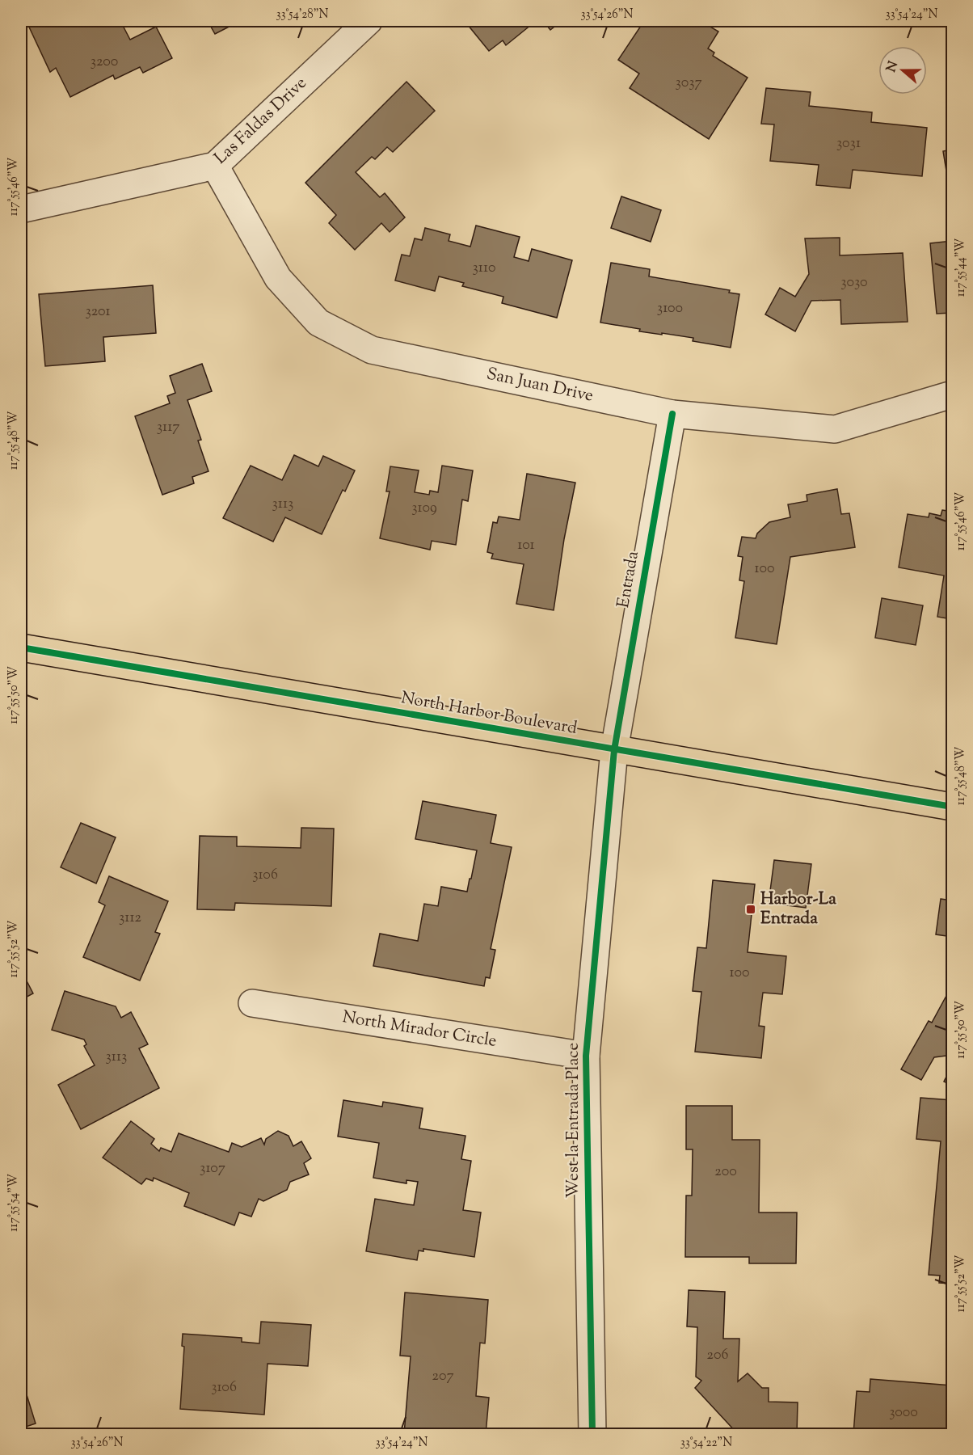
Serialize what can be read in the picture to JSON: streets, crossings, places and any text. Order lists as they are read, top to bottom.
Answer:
{
  "streets": {
    "main road": ["North Harbor Boulevard"],
    "street": [
      "Las Faldas Drive",
      "San Juan Drive",
      "Entrada",
      "North Mirador Circle",
      "West la Entrada Place"
    ]
  },
  "crossings": [
    ["Las Faldas Drive", "San Juan Drive"],
    ["San Juan Drive", "Entrada"],
    ["Entrada", "North Harbor Boulevard"],
    ["Entrada", "West la Entrada Place"],
    ["North Harbor Boulevard", "West la Entrada Place"],
    ["North Mirador Circle", "West la Entrada Place"]
  ],
  "places": {
    "transit": ["Harbor-La Entrada"]
  },
  "house_numbers": [
    "3200",
    "3037",
    "3031",
    "3110",
    "3030",
    "3100",
    "3201",
    "3117",
    "3113",
    "3109",
    "101",
    "100",
    "3106",
    "3112",
    "100",
    "3113",
    "3107",
    "200",
    "206",
    "207",
    "3106",
    "3000"
  ],
  "north": "left",
  "coordinates": [
    "33°54'28\"N",
    "33°54'26\"N",
    "33°54'24\"N",
    "117°55'46\"W",
    "117°55'44\"W",
    "117°55'48\"W",
    "117°55'50\"W",
    "117°55'52\"W",
    "117°55'54\"W",
    "33°54'22\"N"
  ]
}
